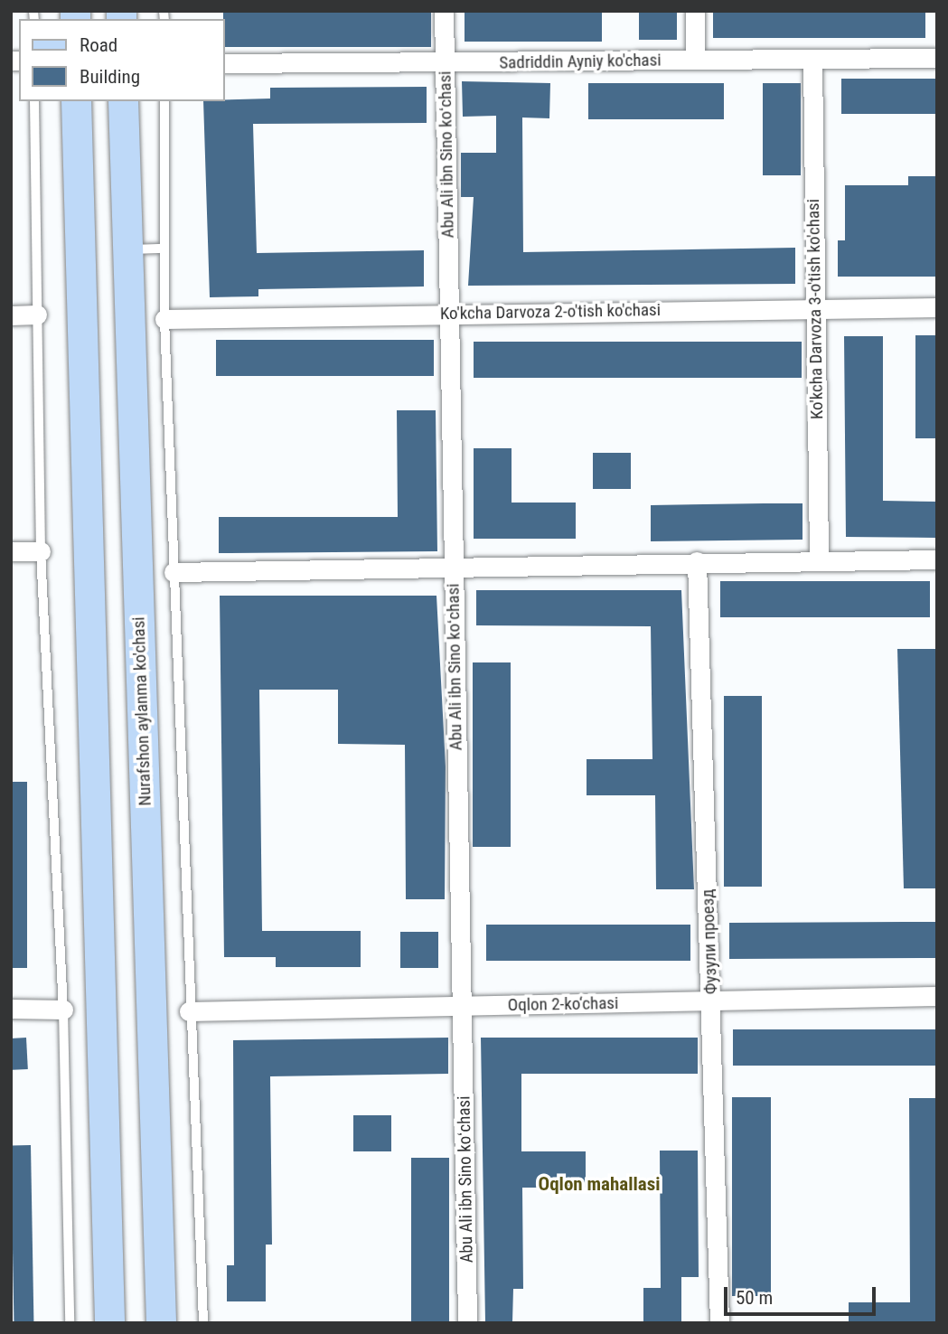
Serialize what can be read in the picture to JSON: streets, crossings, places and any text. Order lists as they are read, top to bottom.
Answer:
{
  "streets": {
    "main road": ["Nurafshon aylanma ko'chasi"],
    "street": [
      "Sadriddin Ayniy ko'chasi",
      "Abu Ali ibn Sino koʻchasi",
      "Ko'kcha Darvoza 3-o'tish ko'chasi",
      "Ko'kcha Darvoza 2-o'tish ko'chasi",
      "Фузули проезд",
      "Oqlon 2-ko‘chasi"
    ]
  },
  "crossings": [
    ["Sadriddin Ayniy ko'chasi", "Abu Ali ibn Sino koʻchasi"],
    ["Sadriddin Ayniy ko'chasi", "Ko'kcha Darvoza 3-o'tish ko'chasi"],
    ["Abu Ali ibn Sino koʻchasi", "Ko'kcha Darvoza 2-o'tish ko'chasi"],
    ["Abu Ali ibn Sino koʻchasi", "Oqlon 2-ko‘chasi"],
    ["Ko'kcha Darvoza 3-o'tish ko'chasi", "Ko'kcha Darvoza 2-o'tish ko'chasi"],
    ["Фузули проезд", "Oqlon 2-ko‘chasi"]
  ],
  "districts": ["Oqlon mahallasi"],
  "legend": ["Road", "Building"],
  "scale_bar": "50 m"
}
